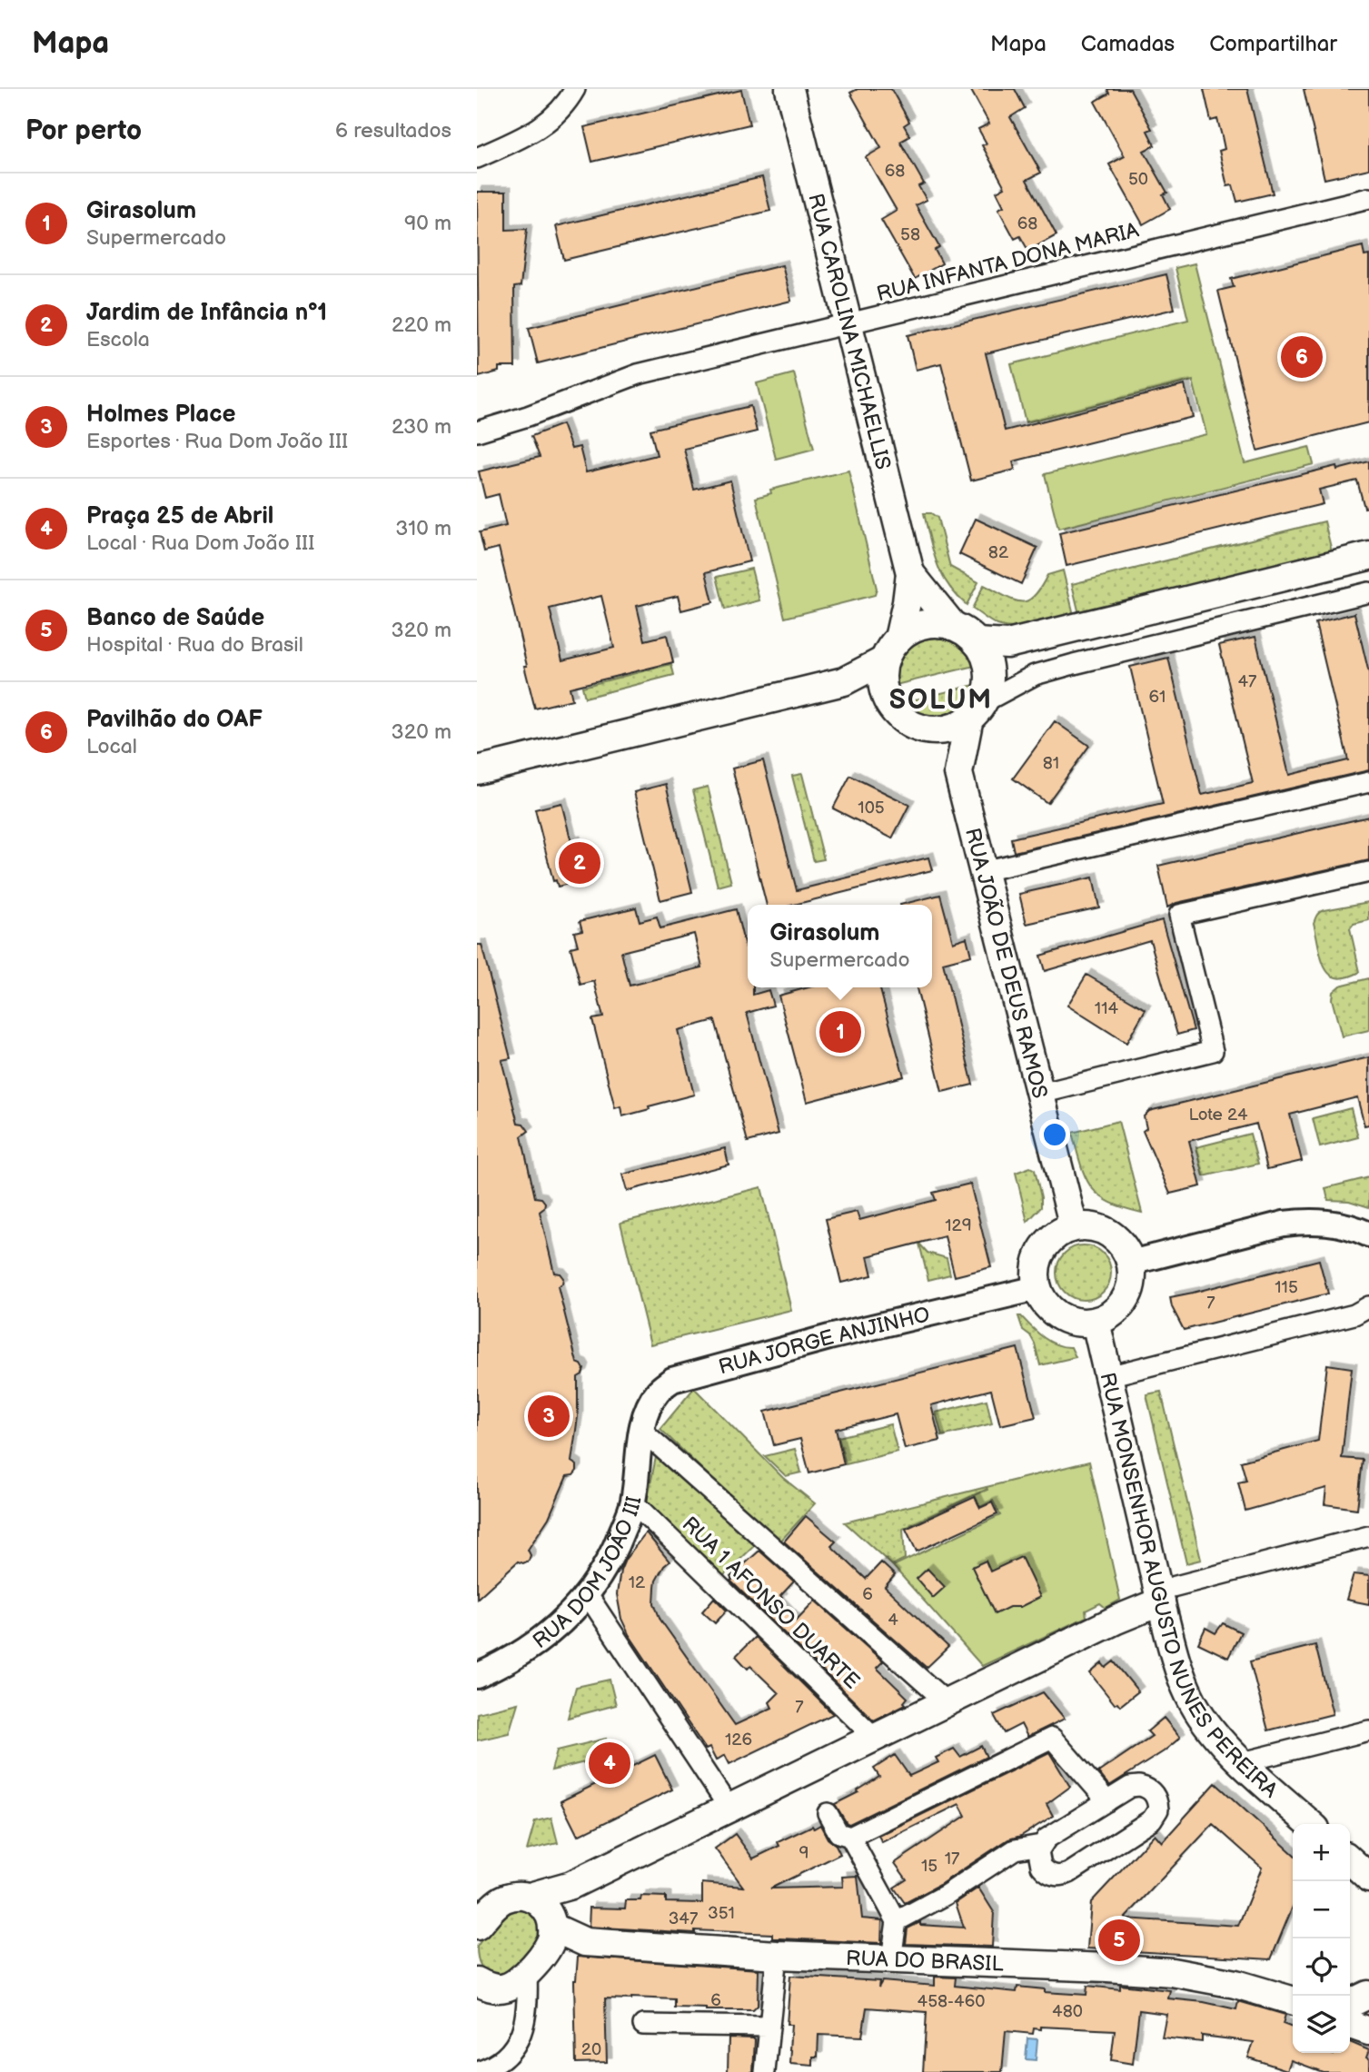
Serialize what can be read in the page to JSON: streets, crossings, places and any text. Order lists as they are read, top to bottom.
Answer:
{
  "streets": {
    "main road": [
      "RUA CAROLINA MICHAELLIS",
      "RUA JOÃO DE DEUS RAMOS",
      "RUA MONSENHOR AUGUSTO NUNES PEREIRA",
      "RUA DO BRASIL"
    ],
    "street": [
      "RUA INFANTA DONA MARIA",
      "RUA JORGE ANJINHO",
      "RUA DOM JOÃO III",
      "RUA 1 AFONSO DUARTE"
    ]
  },
  "crossings": [
    ["RUA INFANTA DONA MARIA", "RUA CAROLINA MICHAELLIS"],
    ["RUA CAROLINA MICHAELLIS", "RUA JOÃO DE DEUS RAMOS"],
    ["RUA JOÃO DE DEUS RAMOS", "RUA JORGE ANJINHO"],
    ["RUA JOÃO DE DEUS RAMOS", "RUA MONSENHOR AUGUSTO NUNES PEREIRA"],
    ["RUA JORGE ANJINHO", "RUA DOM JOÃO III"],
    ["RUA JORGE ANJINHO", "RUA MONSENHOR AUGUSTO NUNES PEREIRA"],
    ["RUA DOM JOÃO III", "RUA 1 AFONSO DUARTE"]
  ],
  "districts": ["SOLUM"],
  "house_numbers": [
    "68",
    "50",
    "68",
    "58",
    "82",
    "47",
    "61",
    "81",
    "105",
    "114",
    "Lote 24",
    "129",
    "115",
    "7",
    "12",
    "6",
    "4",
    "7",
    "126",
    "9",
    "17",
    "15",
    "351",
    "347",
    "6",
    "458-460",
    "480",
    "20"
  ],
  "page": {
    "header": "Mapa",
    "nav": ["Mapa", "Camadas", "Compartilhar"],
    "heading": ["Por perto", "6 resultados"],
    "list": [
      {
        "mark": "1",
        "name": "Girasolum",
        "note": "Supermercado",
        "value": "90 m"
      },
      {
        "mark": "2",
        "name": "Jardim de Infância nº1",
        "note": "Escola",
        "value": "220 m"
      },
      {
        "mark": "3",
        "name": "Holmes Place",
        "note": "Esportes · Rua Dom João III",
        "value": "230 m"
      },
      {
        "mark": "4",
        "name": "Praça 25 de Abril",
        "note": "Local · Rua Dom João III",
        "value": "310 m"
      },
      {
        "mark": "5",
        "name": "Banco de Saúde",
        "note": "Hospital · Rua do Brasil",
        "value": "320 m"
      },
      {
        "mark": "6",
        "name": "Pavilhão do OAF",
        "note": "Local",
        "value": "320 m"
      }
    ],
    "pins": [
      "6",
      "2",
      "1",
      "3",
      "4",
      "5"
    ],
    "popup": ["Girasolum", "Supermercado"],
    "map_buttons": ["+", "−"]
  }
}
